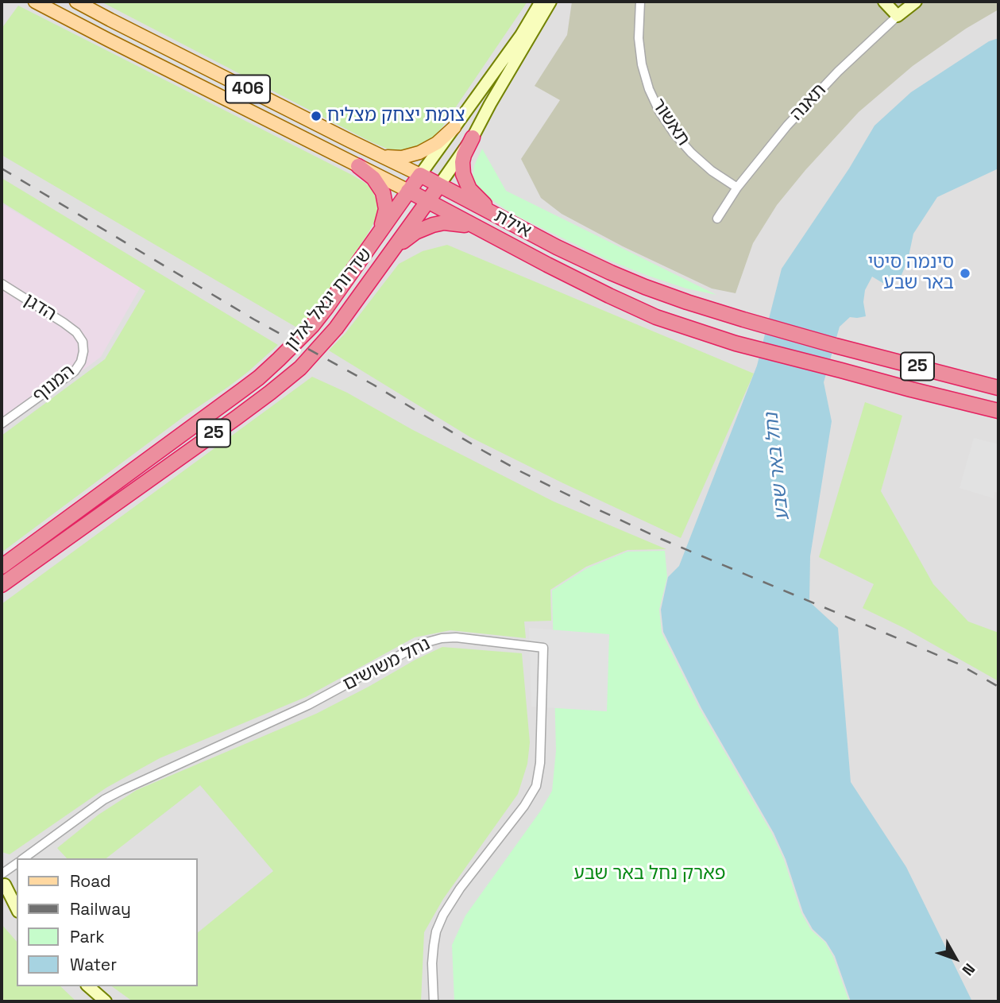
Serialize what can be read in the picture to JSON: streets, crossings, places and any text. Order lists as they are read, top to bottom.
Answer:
{
  "streets": {
    "highway": ["אילת", "שדרות יגאל אלון", "25"],
    "main road": ["406"],
    "street": [
      "תאנה",
      "תאשור",
      "הדגן",
      "המנוף",
      "נחל משושים"
    ]
  },
  "crossings": [
    ["תאנה", "תאשור"],
    ["אילת", "שדרות יגאל אלון"],
    ["הדגן", "המנוף"]
  ],
  "water": ["נחל באר שבע"],
  "parks": ["פארק נחל באר שבע"],
  "places": ["צומת יצחק מצליח", "סינמה סיטי באר שבע"],
  "legend": [
    "Road",
    "Railway",
    "Park",
    "Water"
  ],
  "north": "bottom right"
}
